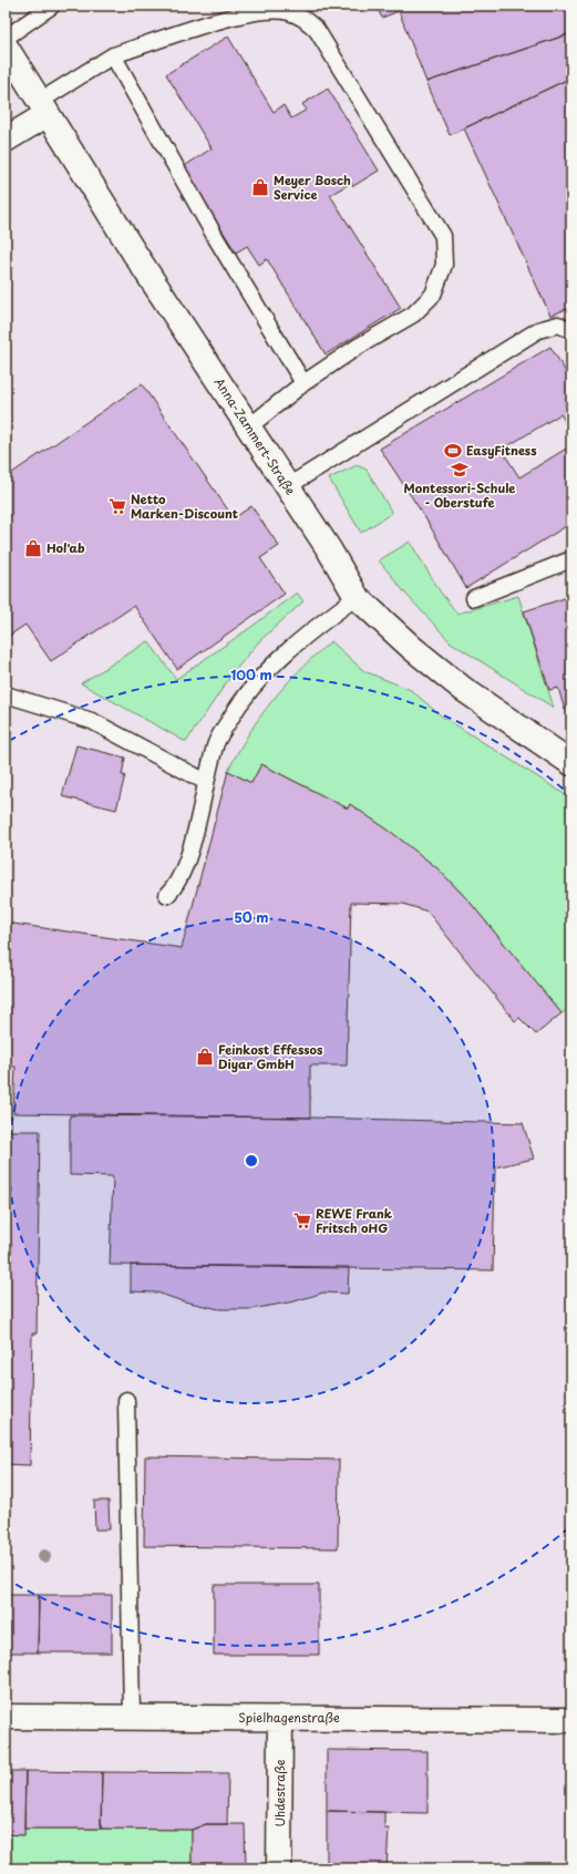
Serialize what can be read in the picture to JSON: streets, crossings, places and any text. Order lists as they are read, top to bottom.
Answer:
{
  "streets": {
    "street": ["Anna-Zammert-Straße", "Spielhagenstraße", "Uhdestraße"]
  },
  "crossings": [
    ["Spielhagenstraße", "Uhdestraße"]
  ],
  "places": {
    "shop": ["Meyer Bosch Service", "Hol'ab", "Feinkost Effessos Diyar GmbH"],
    "sports": ["EasyFitness"],
    "school or university": ["Montessori-Schule - Oberstufe"],
    "supermarket": ["Netto Marken-Discount", "REWE Frank Fritsch oHG"]
  },
  "rings": ["100 m", "50 m"]
}
